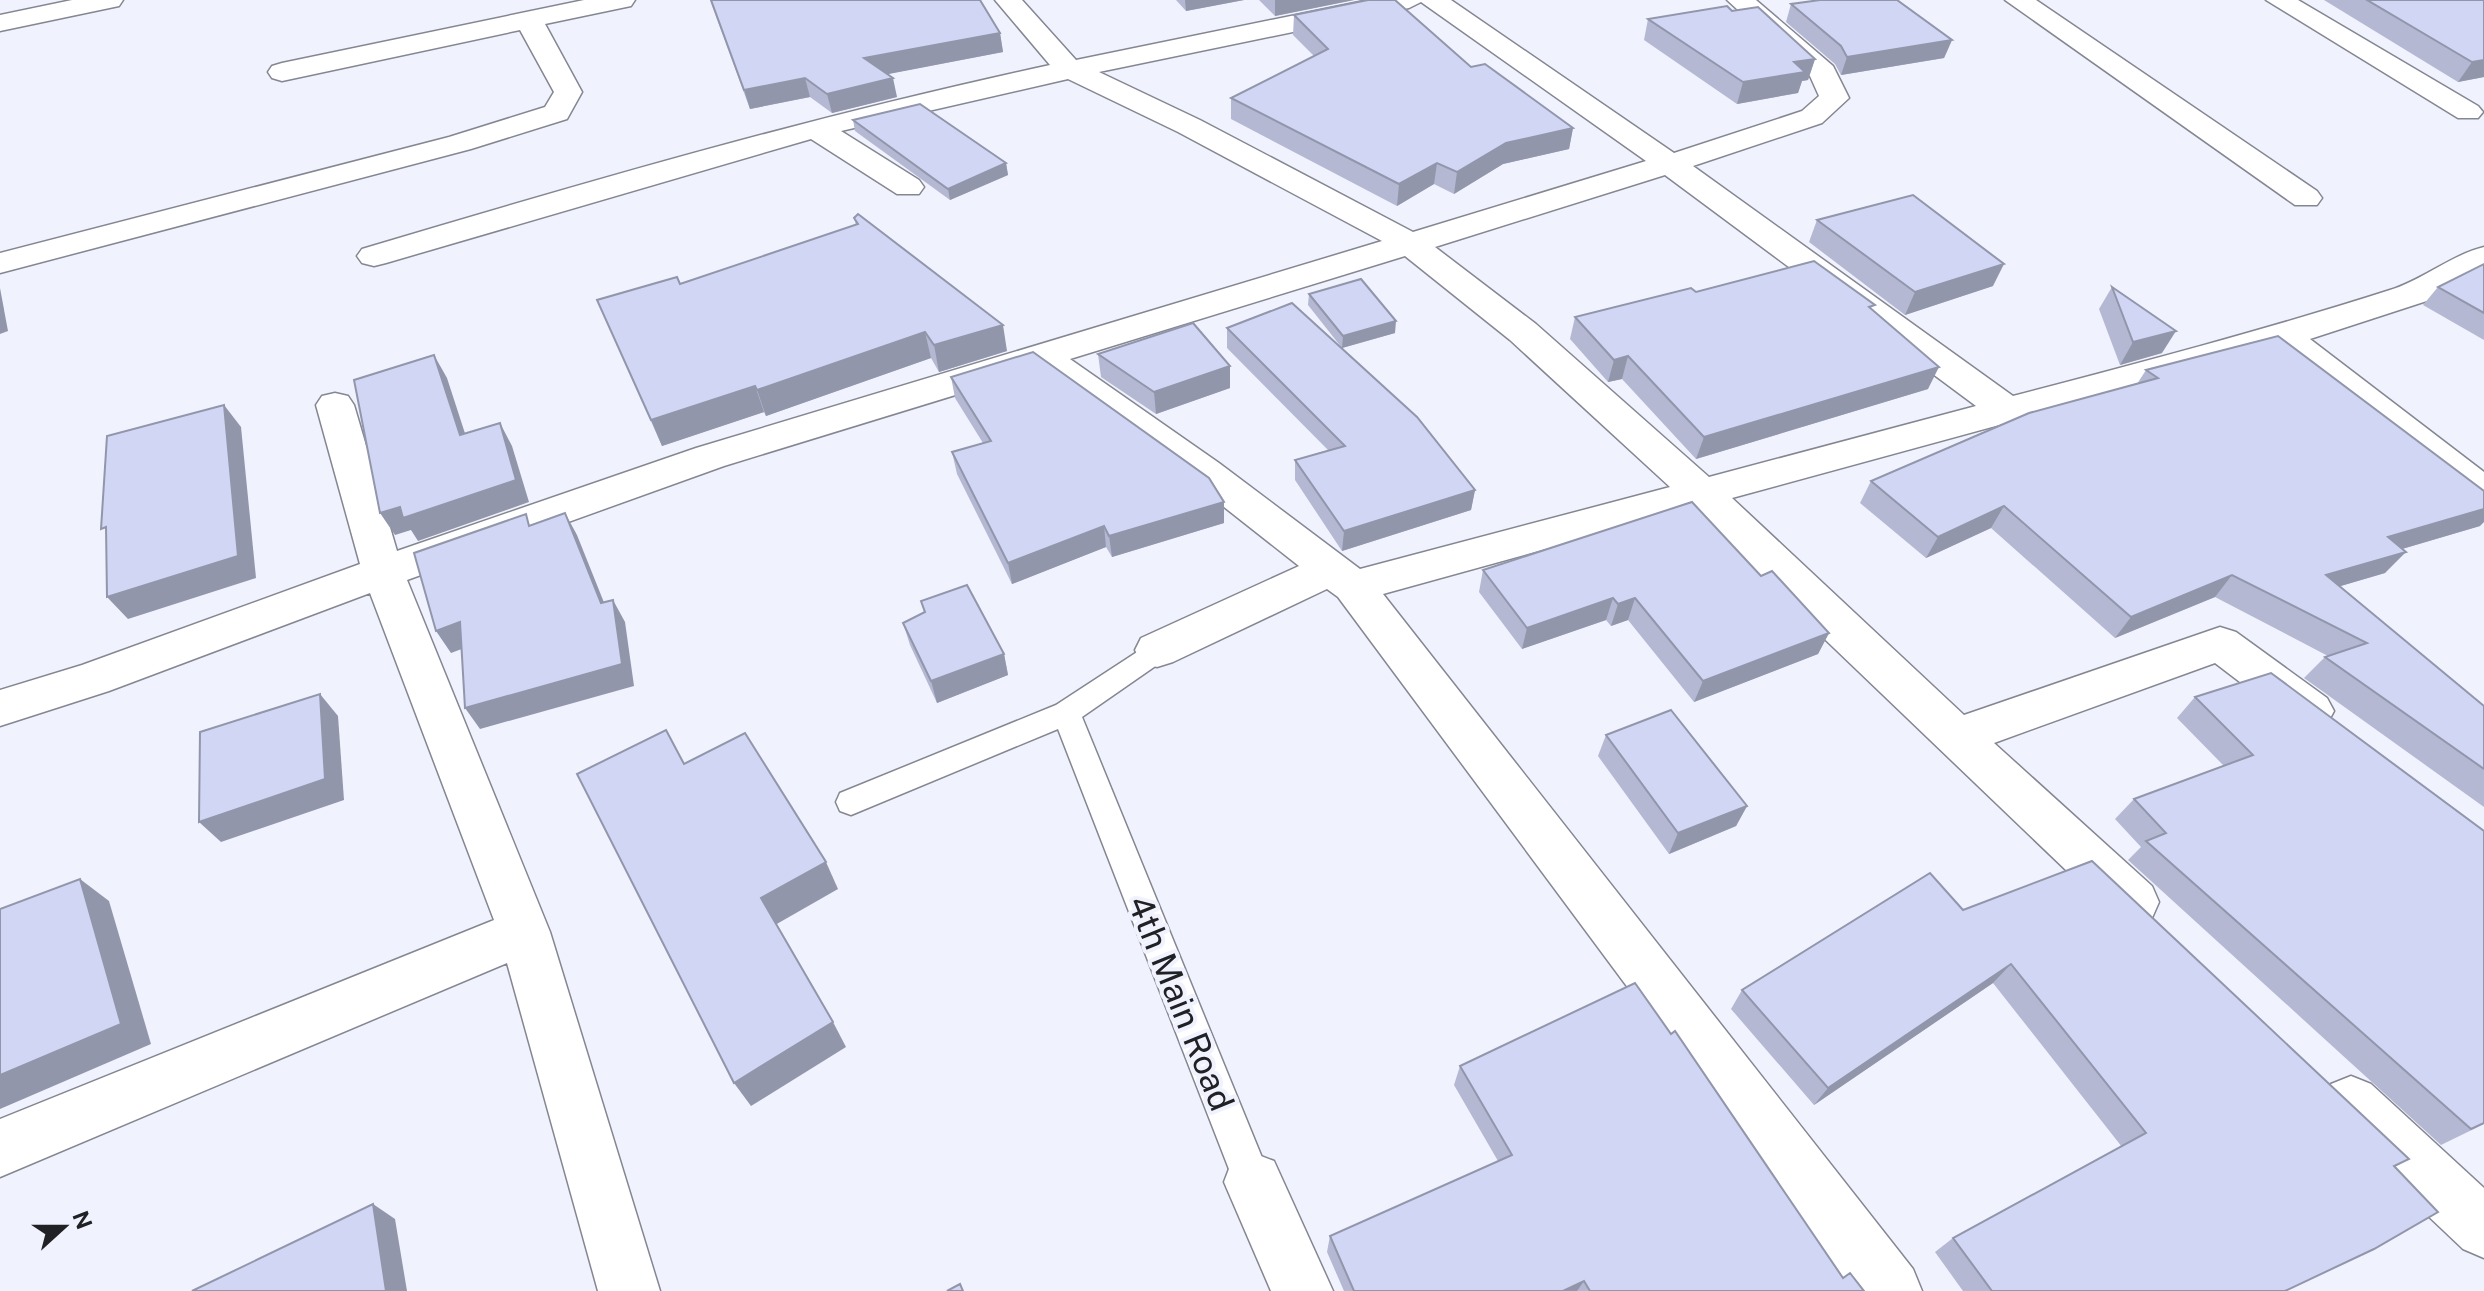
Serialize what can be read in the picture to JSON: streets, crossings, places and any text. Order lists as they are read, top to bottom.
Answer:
{
  "streets": {
    "street": ["4th Main Road"]
  },
  "north": "right"
}
